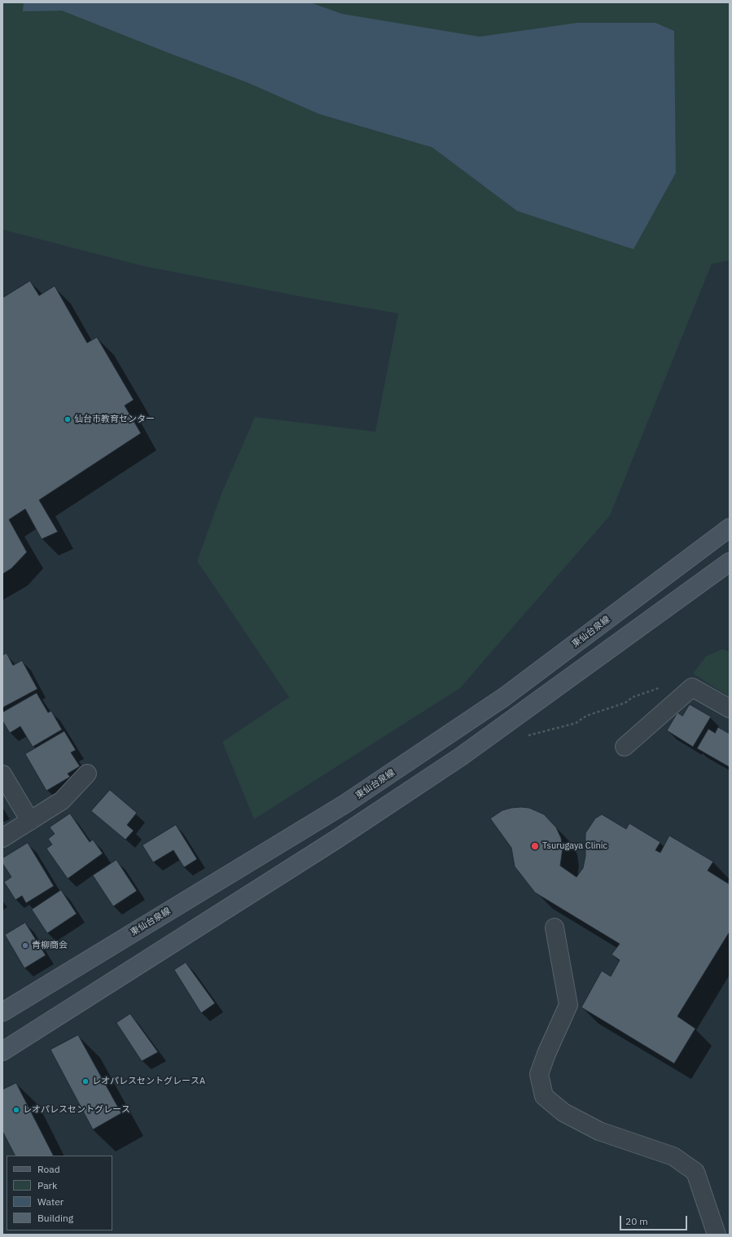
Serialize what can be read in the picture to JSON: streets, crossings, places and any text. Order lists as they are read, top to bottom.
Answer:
{
  "streets": {
    "street": ["東仙台泉線"]
  },
  "places": [
    "仙台市教育センター",
    "Tsurugaya Clinic",
    "青柳商会",
    "レオパレスセントグレースA",
    "レオパレスセントグレース"
  ],
  "legend": [
    "Road",
    "Park",
    "Water",
    "Building"
  ],
  "scale_bar": "20 m"
}
